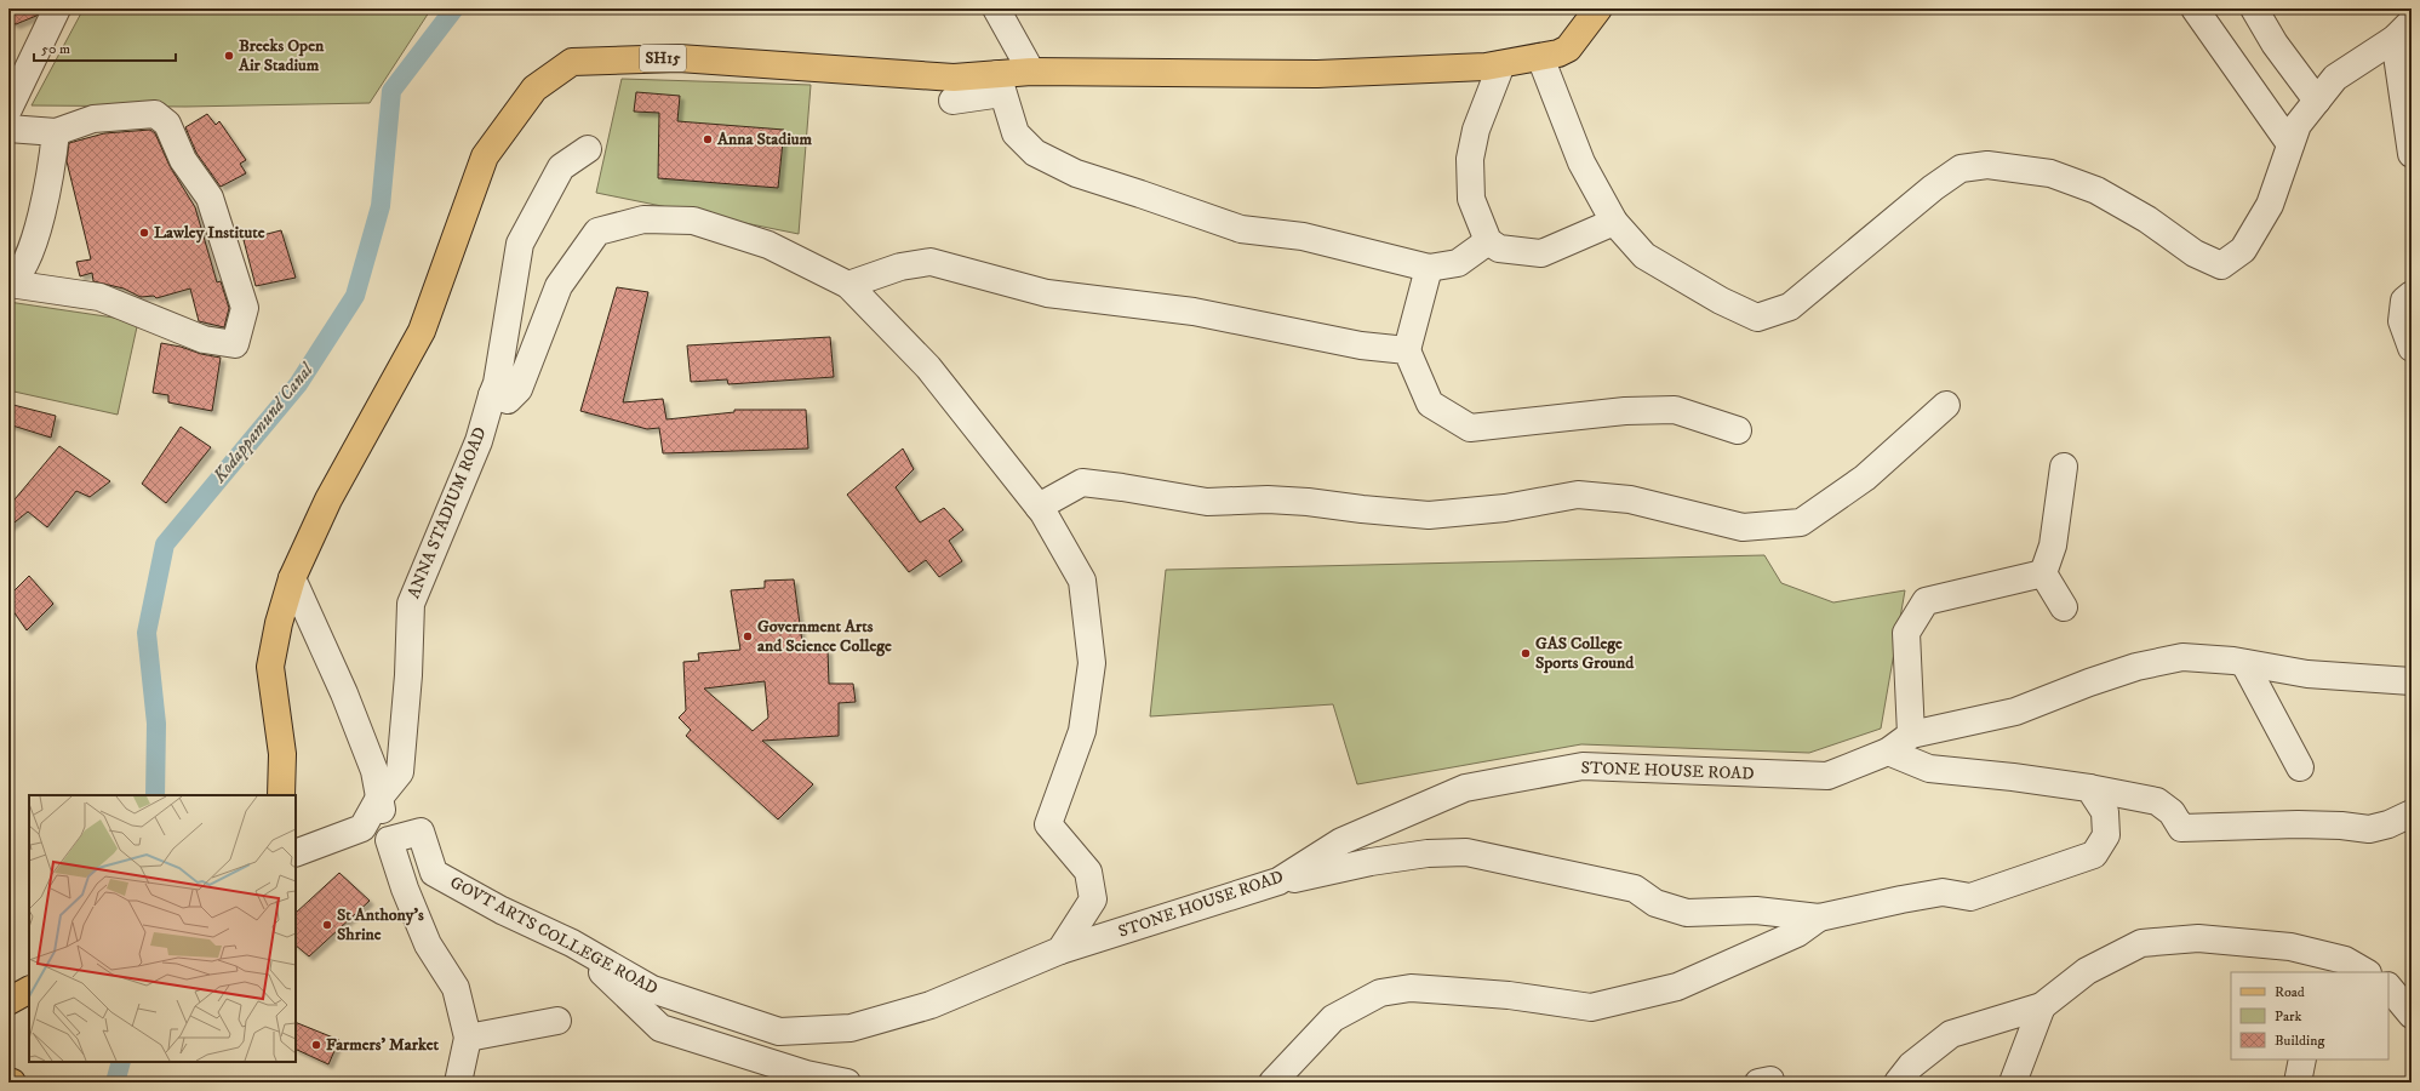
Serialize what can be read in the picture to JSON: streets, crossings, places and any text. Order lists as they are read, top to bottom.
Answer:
{
  "streets": {
    "main road": ["SH15"],
    "street": ["ANNA STADIUM ROAD", "STONE HOUSE ROAD", "GOVT ARTS COLLEGE ROAD"]
  },
  "crossings": [
    ["STONE HOUSE ROAD", "GOVT ARTS COLLEGE ROAD"]
  ],
  "water": ["Kodappamund Canal"],
  "places": [
    "Breeks Open Air Stadium",
    "Anna Stadium",
    "Lawley Institute",
    "Government Arts and Science College",
    "GAS College Sports Ground",
    "St Anthony's Shrine",
    "Farmers' Market"
  ],
  "legend": ["Road", "Park", "Building"],
  "scale_bar": "50 m"
}
